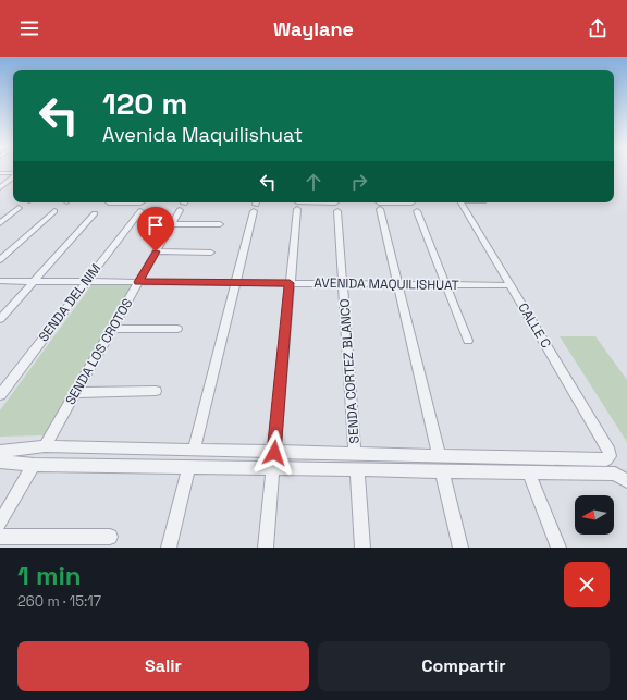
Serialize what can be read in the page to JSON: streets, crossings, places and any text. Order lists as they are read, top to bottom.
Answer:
{
  "streets": {
    "street": [
      "AVENIDA MAQUILISHUAT",
      "SENDA DEL NIM",
      "CALLE C",
      "SENDA LOS CROTOS",
      "SENDA CORTEZ BLANCO"
    ]
  },
  "crossings": [
    ["AVENIDA MAQUILISHUAT", "SENDA DEL NIM"],
    ["AVENIDA MAQUILISHUAT", "CALLE C"],
    ["AVENIDA MAQUILISHUAT", "SENDA LOS CROTOS"],
    ["AVENIDA MAQUILISHUAT", "SENDA CORTEZ BLANCO"]
  ],
  "north": "left",
  "page": {
    "header": "Waylane",
    "turn": ["120 m", "Avenida Maquilishuat"],
    "heading": ["1 min", "260 m · 15:17"],
    "buttons": ["Salir", "Compartir"]
  }
}
